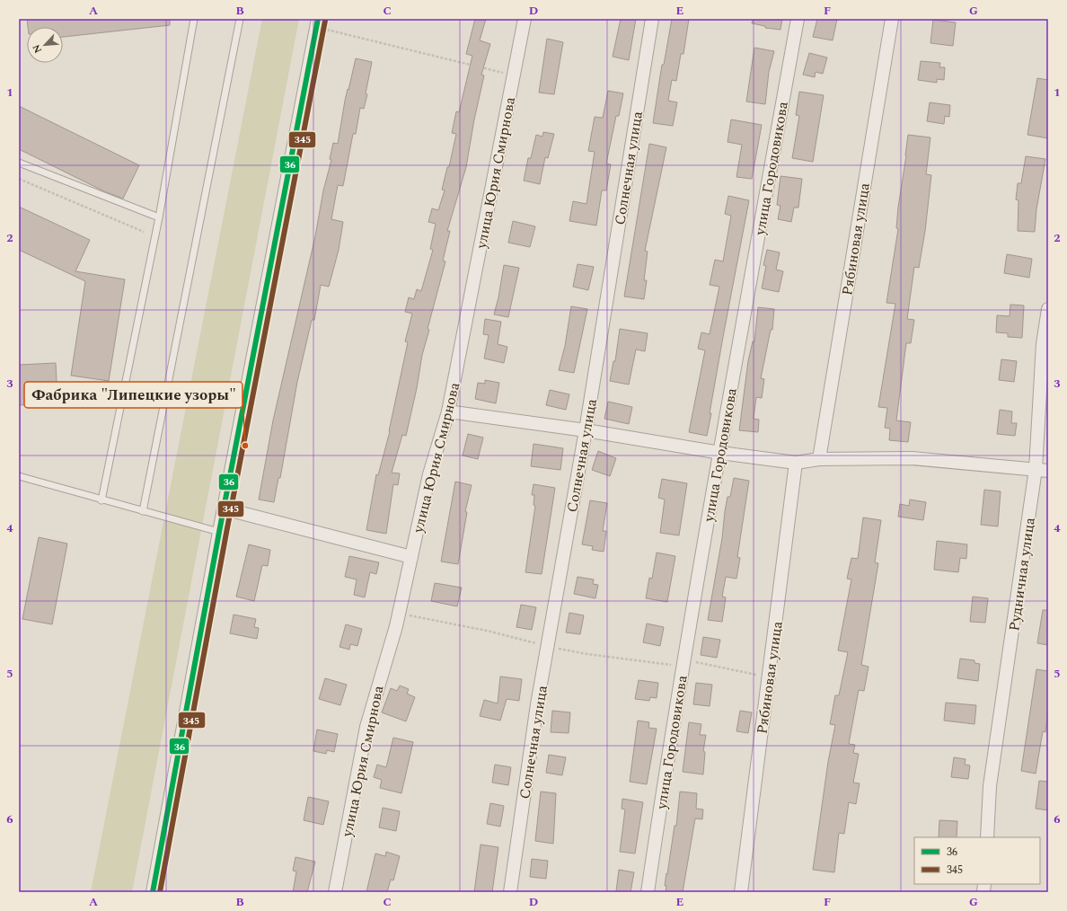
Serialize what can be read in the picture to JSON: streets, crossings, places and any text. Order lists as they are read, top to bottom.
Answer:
{
  "streets": {
    "street": [
      "Солнечная улица",
      "улица Городовикова",
      "улица Юрия Смирнова",
      "Рябиновая улица",
      "Рудничная улица"
    ]
  },
  "places": ["Фабрика \"Липецкие узоры\""],
  "lines": ["transit line 36", "transit line 345"],
  "legend": ["36", "345"],
  "north": "bottom left",
  "grid": {
    "columns": [
      "A",
      "B",
      "C",
      "D",
      "E",
      "F",
      "G"
    ],
    "rows": [
      "1",
      "2",
      "3",
      "4",
      "5",
      "6"
    ]
  }
}
